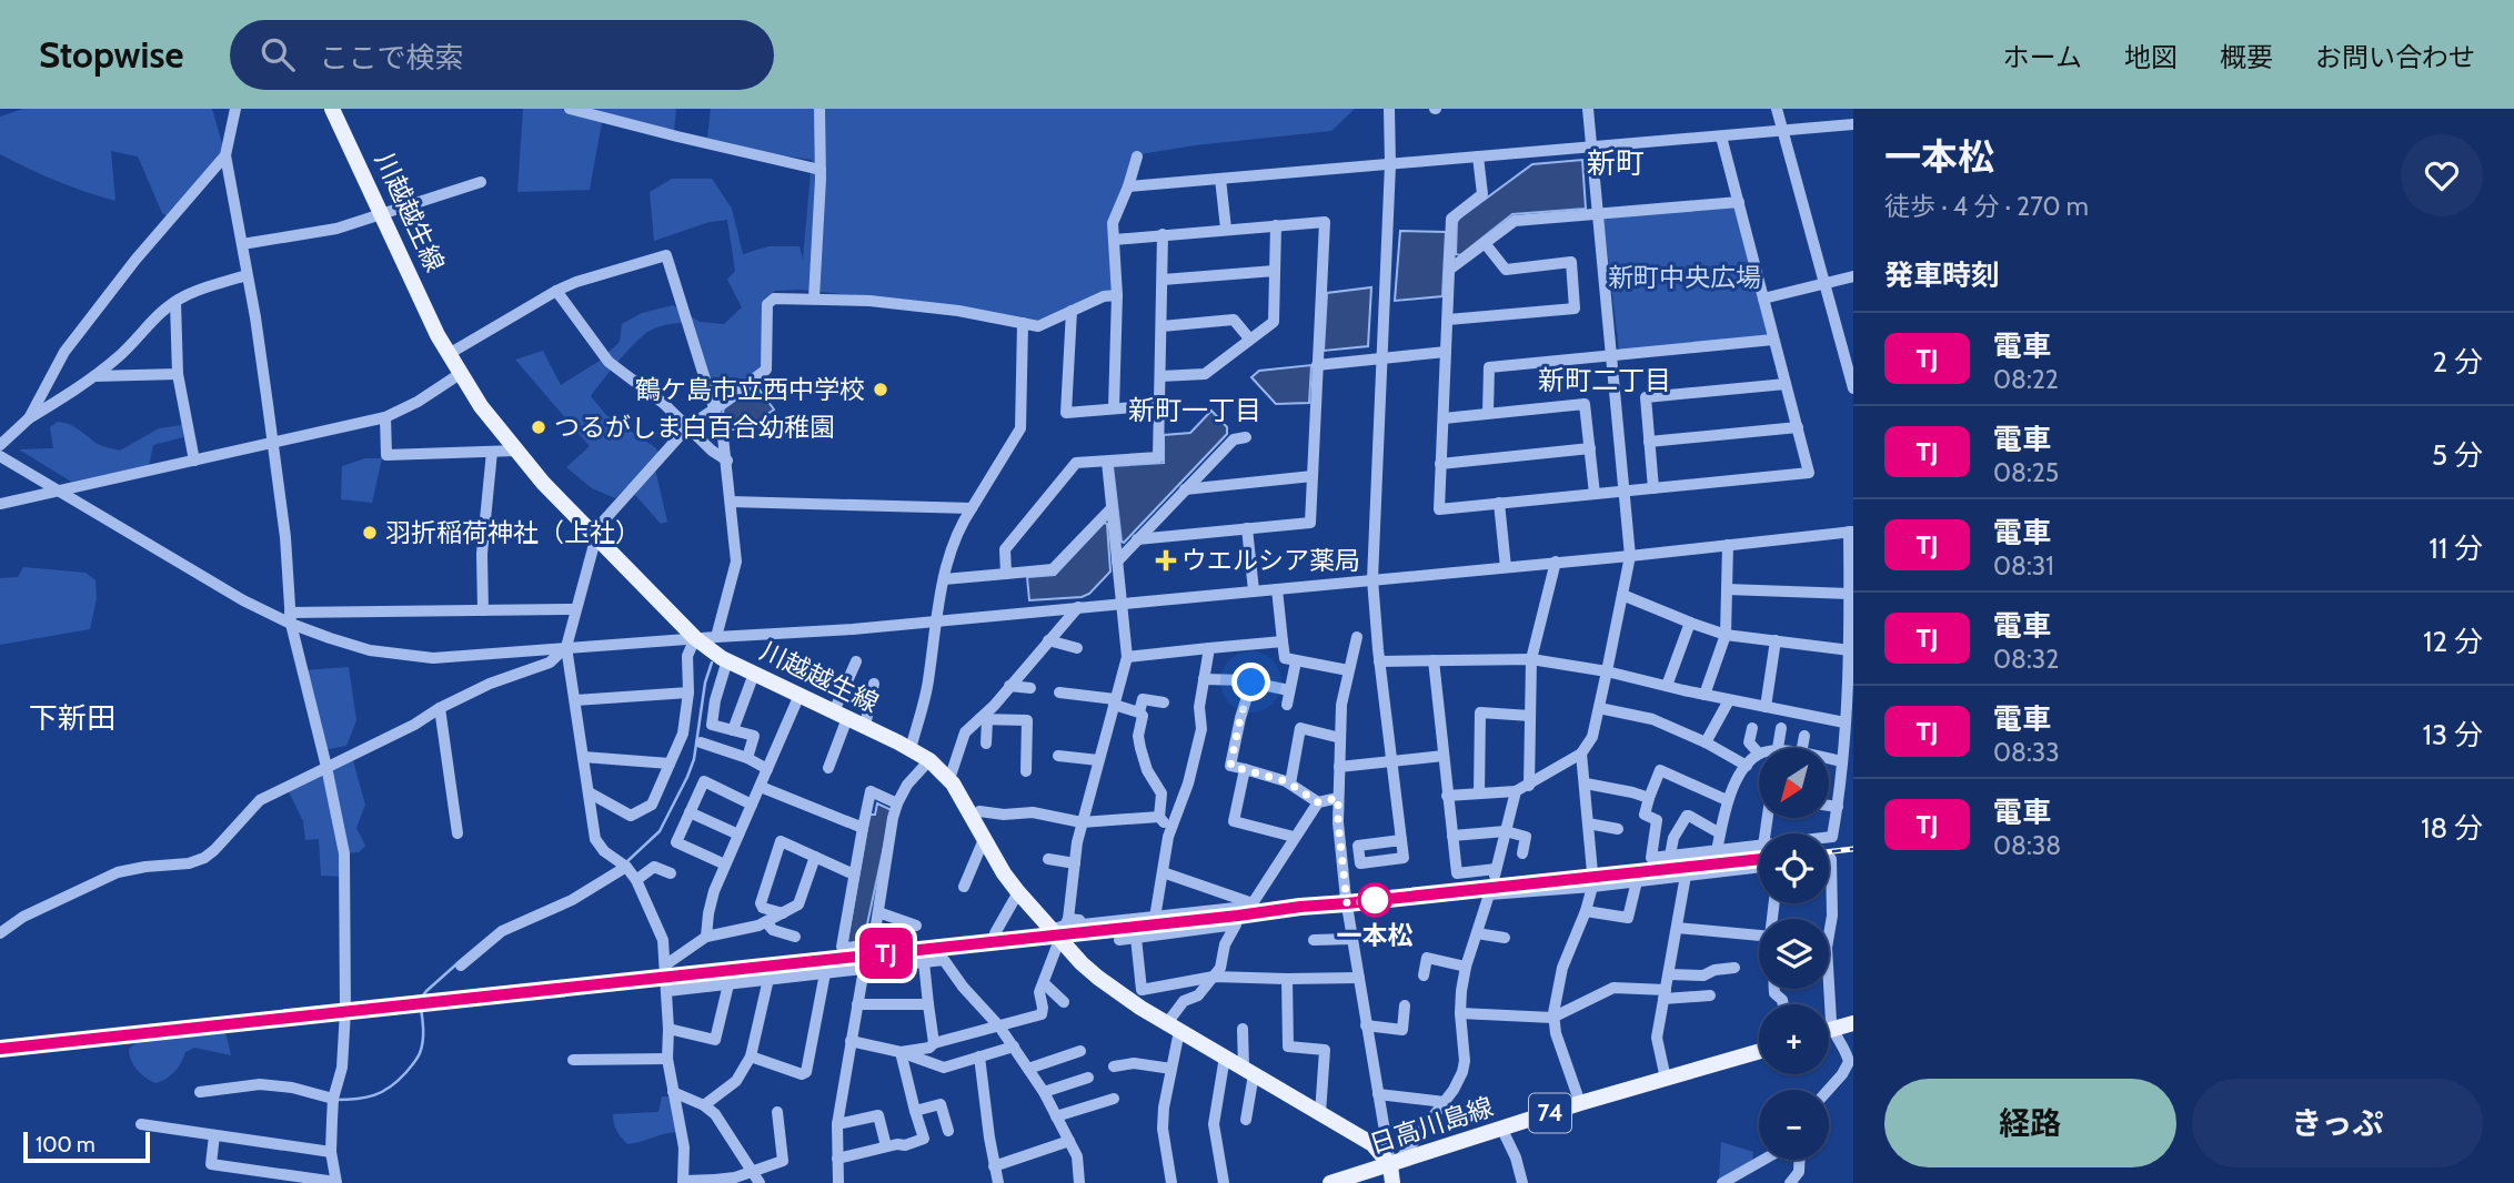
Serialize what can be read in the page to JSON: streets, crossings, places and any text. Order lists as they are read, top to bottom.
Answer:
{
  "streets": {
    "main road": ["川越越生線", "74", "日高川島線"]
  },
  "crossings": [
    ["川越越生線", "日高川島線"]
  ],
  "districts": [
    "新町",
    "新町二丁目",
    "新町一丁目",
    "下新田"
  ],
  "parks": ["新町中央広場"],
  "places": {
    "other": [
      "鶴ケ島市立西中学校",
      "つるがしま白百合幼稚園",
      "羽折稲荷神社（上社）",
      "一本松"
    ],
    "health": ["ウエルシア薬局"]
  },
  "scale_bar": "100 m",
  "north": "bottom left",
  "page": {
    "header": "Stopwise",
    "search": "ここで検索",
    "nav": [
      "ホーム",
      "地図",
      "概要",
      "お問い合わせ"
    ],
    "on_map": "TJ",
    "heading": [
      ["一本松", "徒歩 · 4 分 · 270 m"],
      "発車時刻"
    ],
    "list": [
      {
        "mark": "TJ",
        "name": "電車",
        "note": "08:22",
        "value": "2 分"
      },
      {
        "mark": "TJ",
        "name": "電車",
        "note": "08:25",
        "value": "5 分"
      },
      {
        "mark": "TJ",
        "name": "電車",
        "note": "08:31",
        "value": "11 分"
      },
      {
        "mark": "TJ",
        "name": "電車",
        "note": "08:32",
        "value": "12 分"
      },
      {
        "mark": "TJ",
        "name": "電車",
        "note": "08:33",
        "value": "13 分"
      },
      {
        "mark": "TJ",
        "name": "電車",
        "note": "08:38",
        "value": "18 分"
      }
    ],
    "map_buttons": ["+", "−"],
    "buttons": ["経路", "きっぷ"],
    "scale": "100 m"
  }
}
